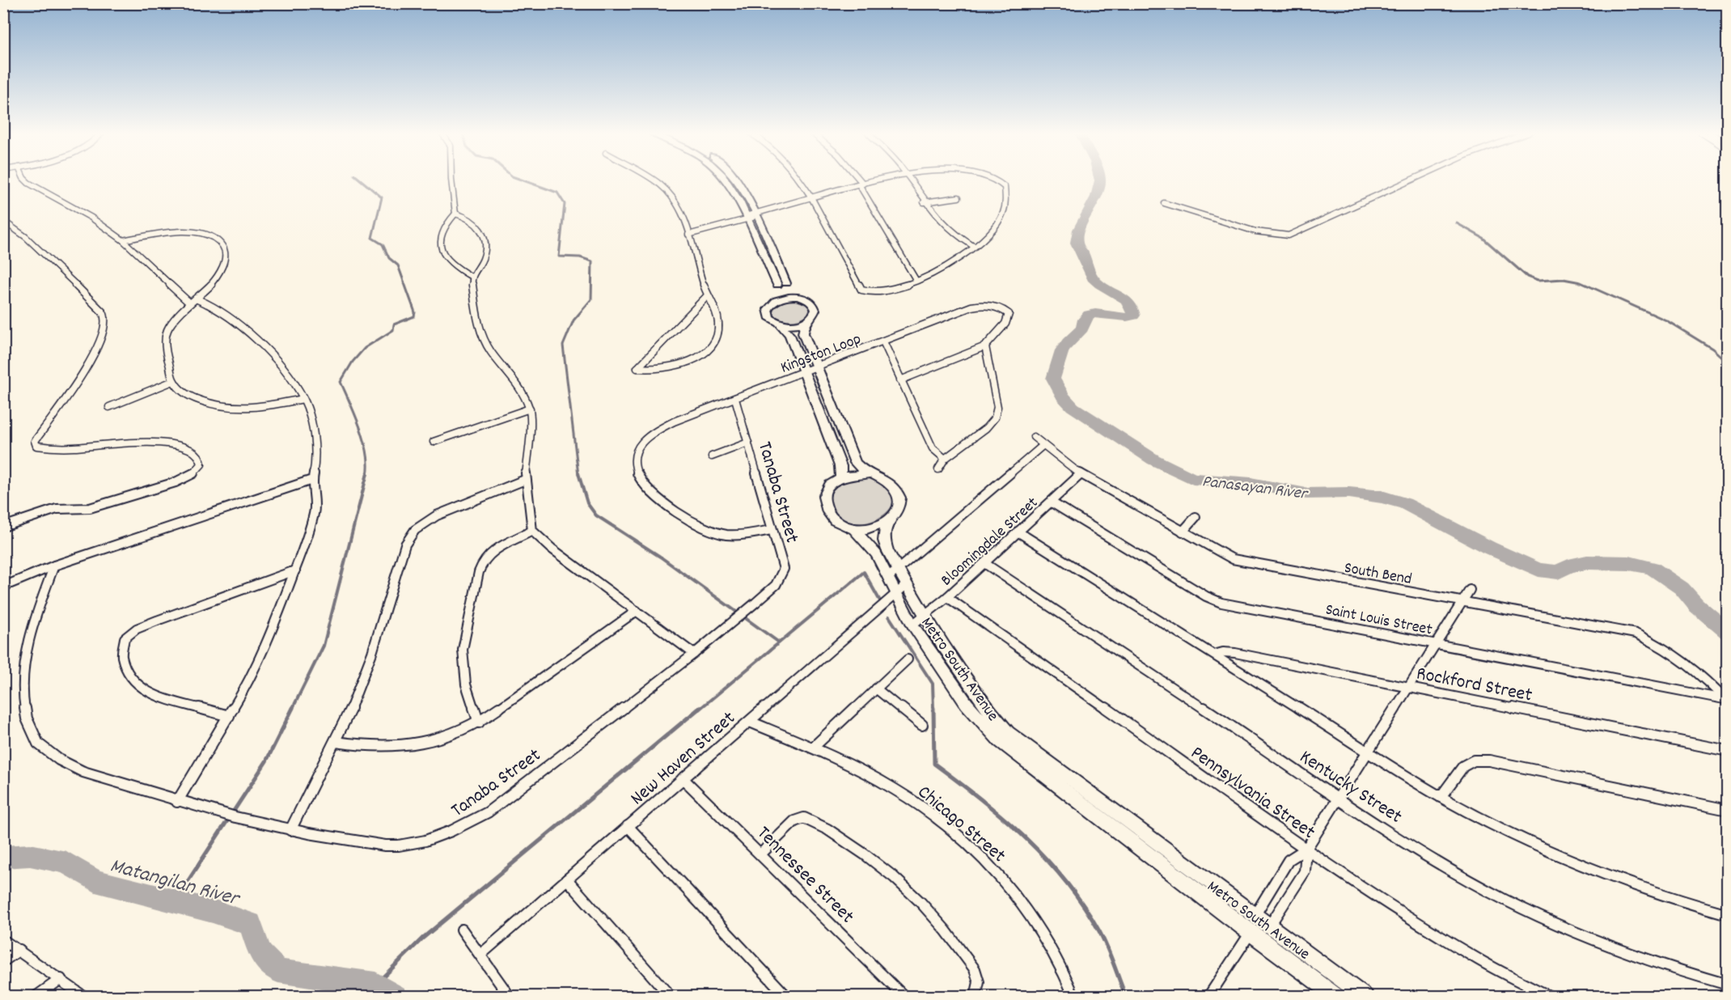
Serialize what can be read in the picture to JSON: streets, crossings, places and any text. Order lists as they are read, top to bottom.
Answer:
{
  "streets": {
    "street": [
      "Kingston Loop",
      "Tanaba Street",
      "Bloomingdale Street",
      "South Bend",
      "Saint Louis Street",
      "Metro South Avenue",
      "Rockford Street",
      "New Haven Street",
      "Kentucky Street",
      "Pennsylvania Street",
      "Chicago Street",
      "Tennessee Street"
    ]
  },
  "crossings": [
    ["Kingston Loop", "Tanaba Street"],
    ["Kingston Loop", "Metro South Avenue"],
    ["Bloomingdale Street", "South Bend"],
    ["Bloomingdale Street", "Saint Louis Street"],
    ["Bloomingdale Street", "Metro South Avenue"],
    ["Bloomingdale Street", "Kentucky Street"],
    ["Bloomingdale Street", "Pennsylvania Street"],
    ["South Bend", "Saint Louis Street"],
    ["Metro South Avenue", "New Haven Street"],
    ["New Haven Street", "Chicago Street"],
    ["New Haven Street", "Tennessee Street"]
  ],
  "water": ["Panasayan River", "Matangilan River"]
}
